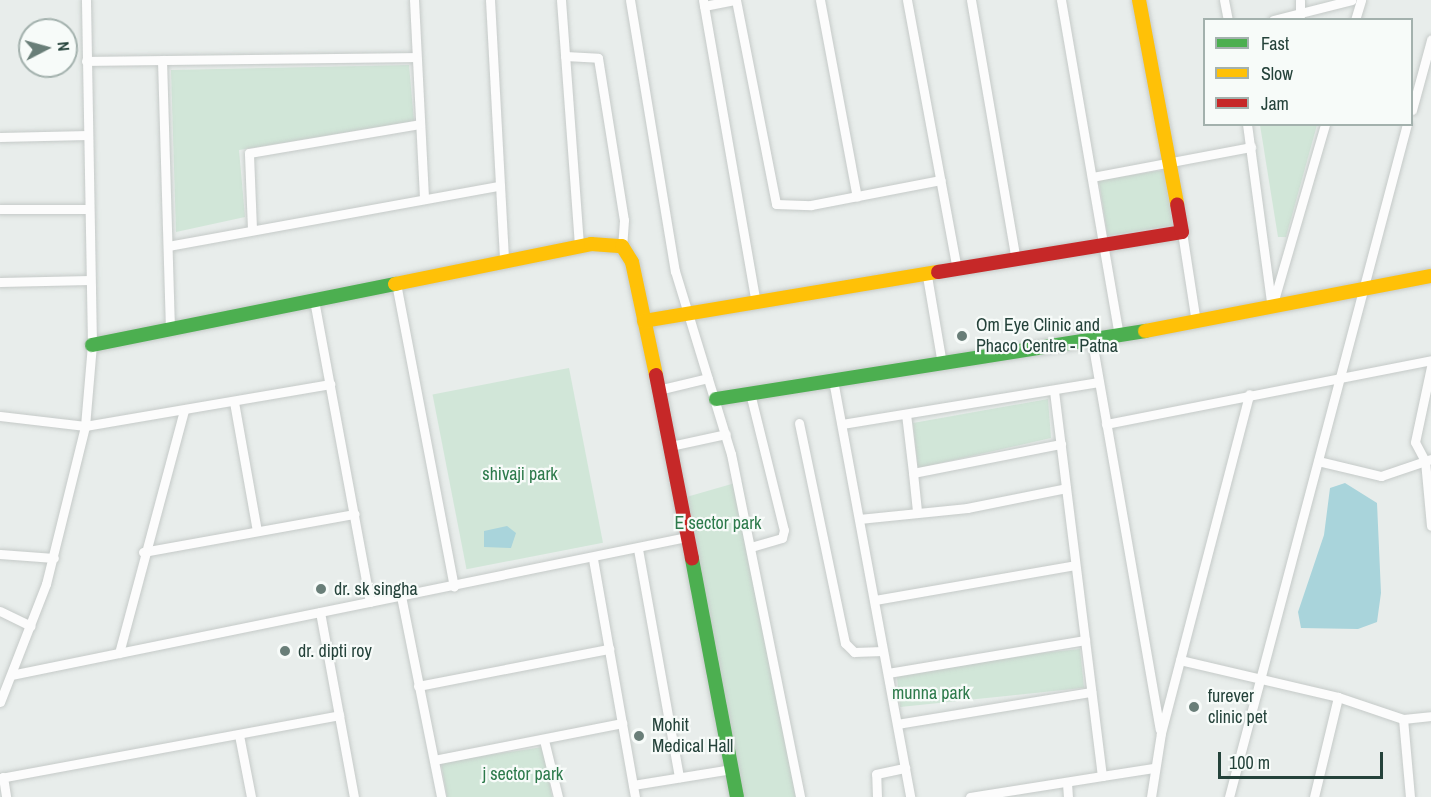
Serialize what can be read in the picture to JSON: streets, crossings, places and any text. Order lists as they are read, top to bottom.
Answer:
{
  "parks": [
    "shivaji park",
    "E sector park",
    "munna park",
    "j sector park"
  ],
  "places": [
    "Om Eye Clinic and Phaco Centre - Patna",
    "dr. sk singha",
    "dr. dipti roy",
    "furever clinic pet",
    "Mohit Medical Hall"
  ],
  "legend": ["Fast", "Slow", "Jam"],
  "scale_bar": "100 m",
  "north": "right"
}
